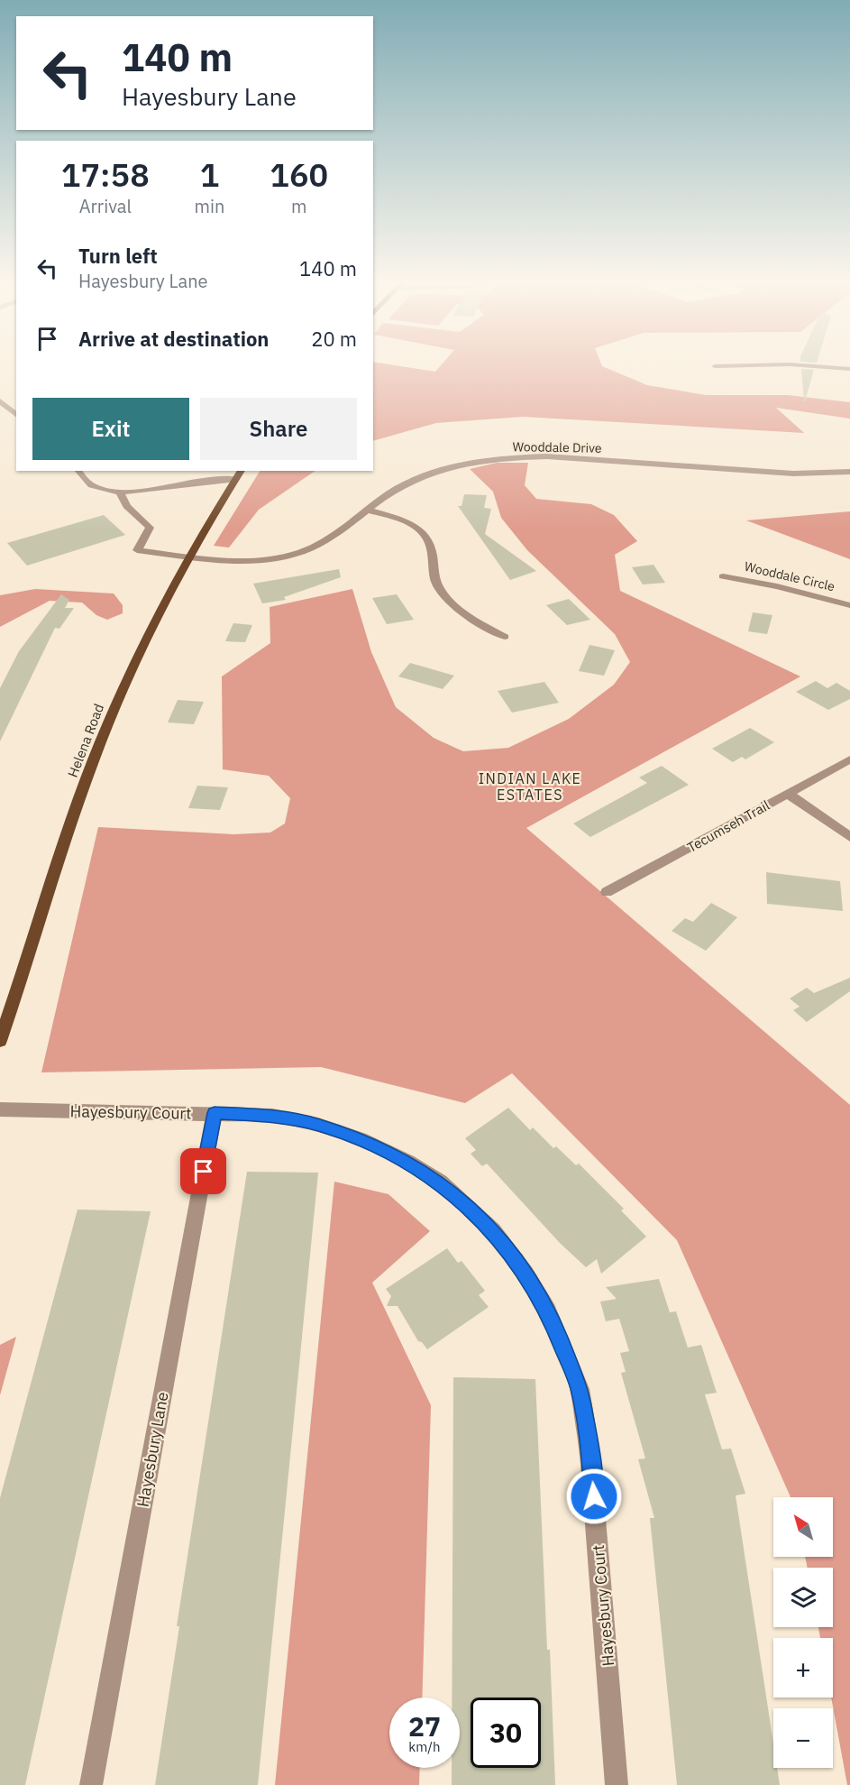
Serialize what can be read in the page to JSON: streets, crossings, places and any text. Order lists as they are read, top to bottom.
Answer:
{
  "streets": {
    "main road": ["Helena Road"],
    "street": [
      "Wooddale Drive",
      "Wooddale Circle",
      "Tecumseh Trail",
      "Hayesbury Court",
      "Hayesbury Lane"
    ]
  },
  "crossings": [
    ["Wooddale Drive", "Helena Road"],
    ["Hayesbury Court", "Hayesbury Lane"]
  ],
  "districts": ["INDIAN LAKE ESTATES"],
  "north": "top left",
  "page": {
    "turn": ["140 m", "Hayesbury Lane"],
    "eta": [
      "17:58",
      "Arrival",
      "1",
      "min",
      "160",
      "m"
    ],
    "list": [
      {
        "name": "Turn left",
        "note": "Hayesbury Lane",
        "value": "140 m"
      },
      {
        "name": "Arrive at destination",
        "value": "20 m"
      }
    ],
    "buttons": ["Exit", "Share"],
    "map_buttons": ["+", "−"],
    "speed": "27 km/h",
    "limit": "30"
  }
}
